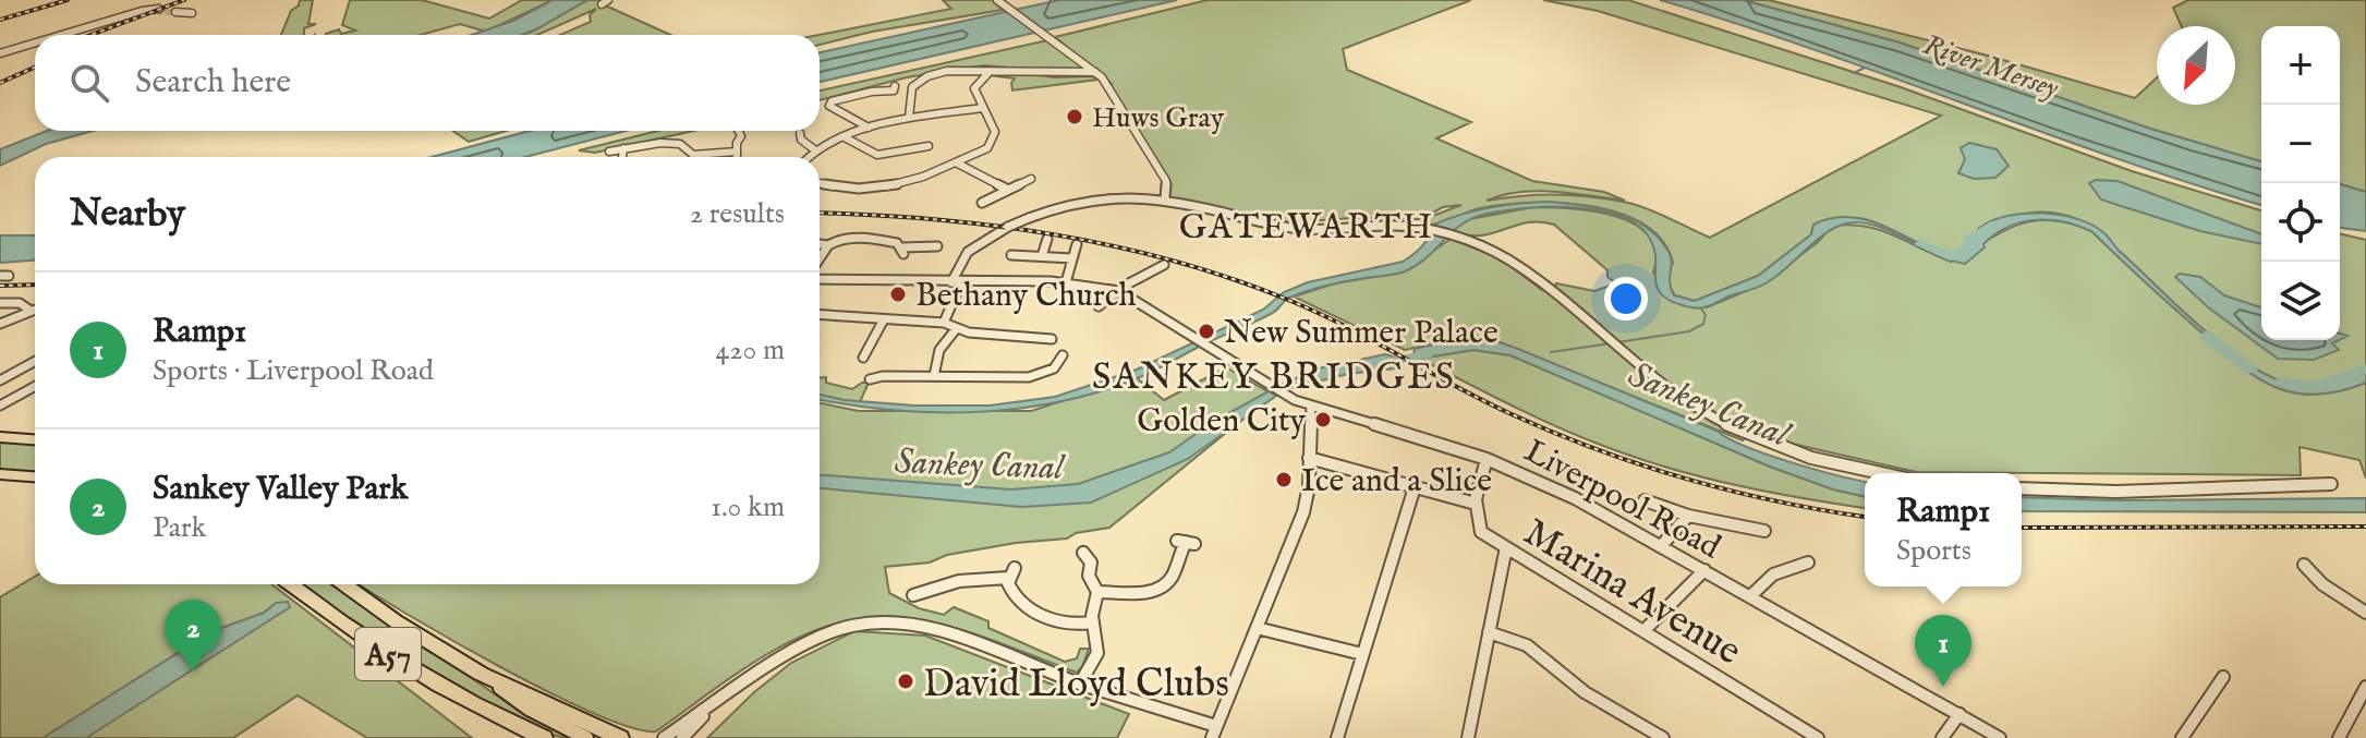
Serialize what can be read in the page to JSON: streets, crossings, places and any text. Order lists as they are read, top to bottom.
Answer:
{
  "streets": {
    "highway": ["A57"],
    "street": ["Liverpool Road", "Marina Avenue"]
  },
  "districts": ["GATEWARTH", "SANKEY BRIDGES"],
  "water": ["River Mersey", "Sankey Canal"],
  "places": [
    "Huws Gray",
    "Bethany Church",
    "New Summer Palace",
    "Golden City",
    "Ice and a Slice",
    "David Lloyd Clubs"
  ],
  "north": "bottom left",
  "page": {
    "map_buttons": ["+", "−"],
    "search": "Search here",
    "heading": ["Nearby", "2 results"],
    "list": [
      {
        "mark": "1",
        "name": "Ramp1",
        "note": "Sports · Liverpool Road",
        "value": "420 m"
      },
      {
        "mark": "2",
        "name": "Sankey Valley Park",
        "note": "Park",
        "value": "1.0 km"
      }
    ],
    "popup": ["Ramp1", "Sports"],
    "pins": ["2", "1"]
  }
}
